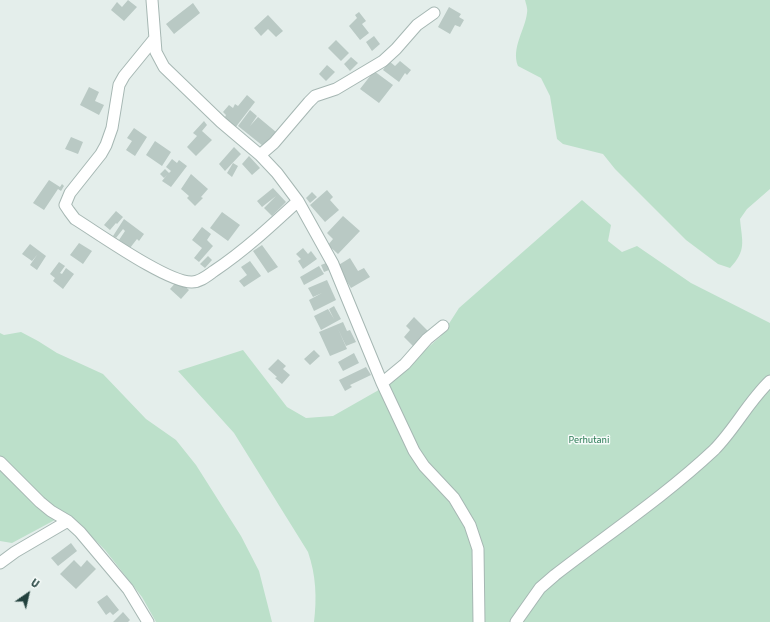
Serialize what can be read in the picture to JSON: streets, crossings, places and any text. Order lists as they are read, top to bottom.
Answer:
{
  "parks": ["Perhutani"],
  "north": "top right"
}
